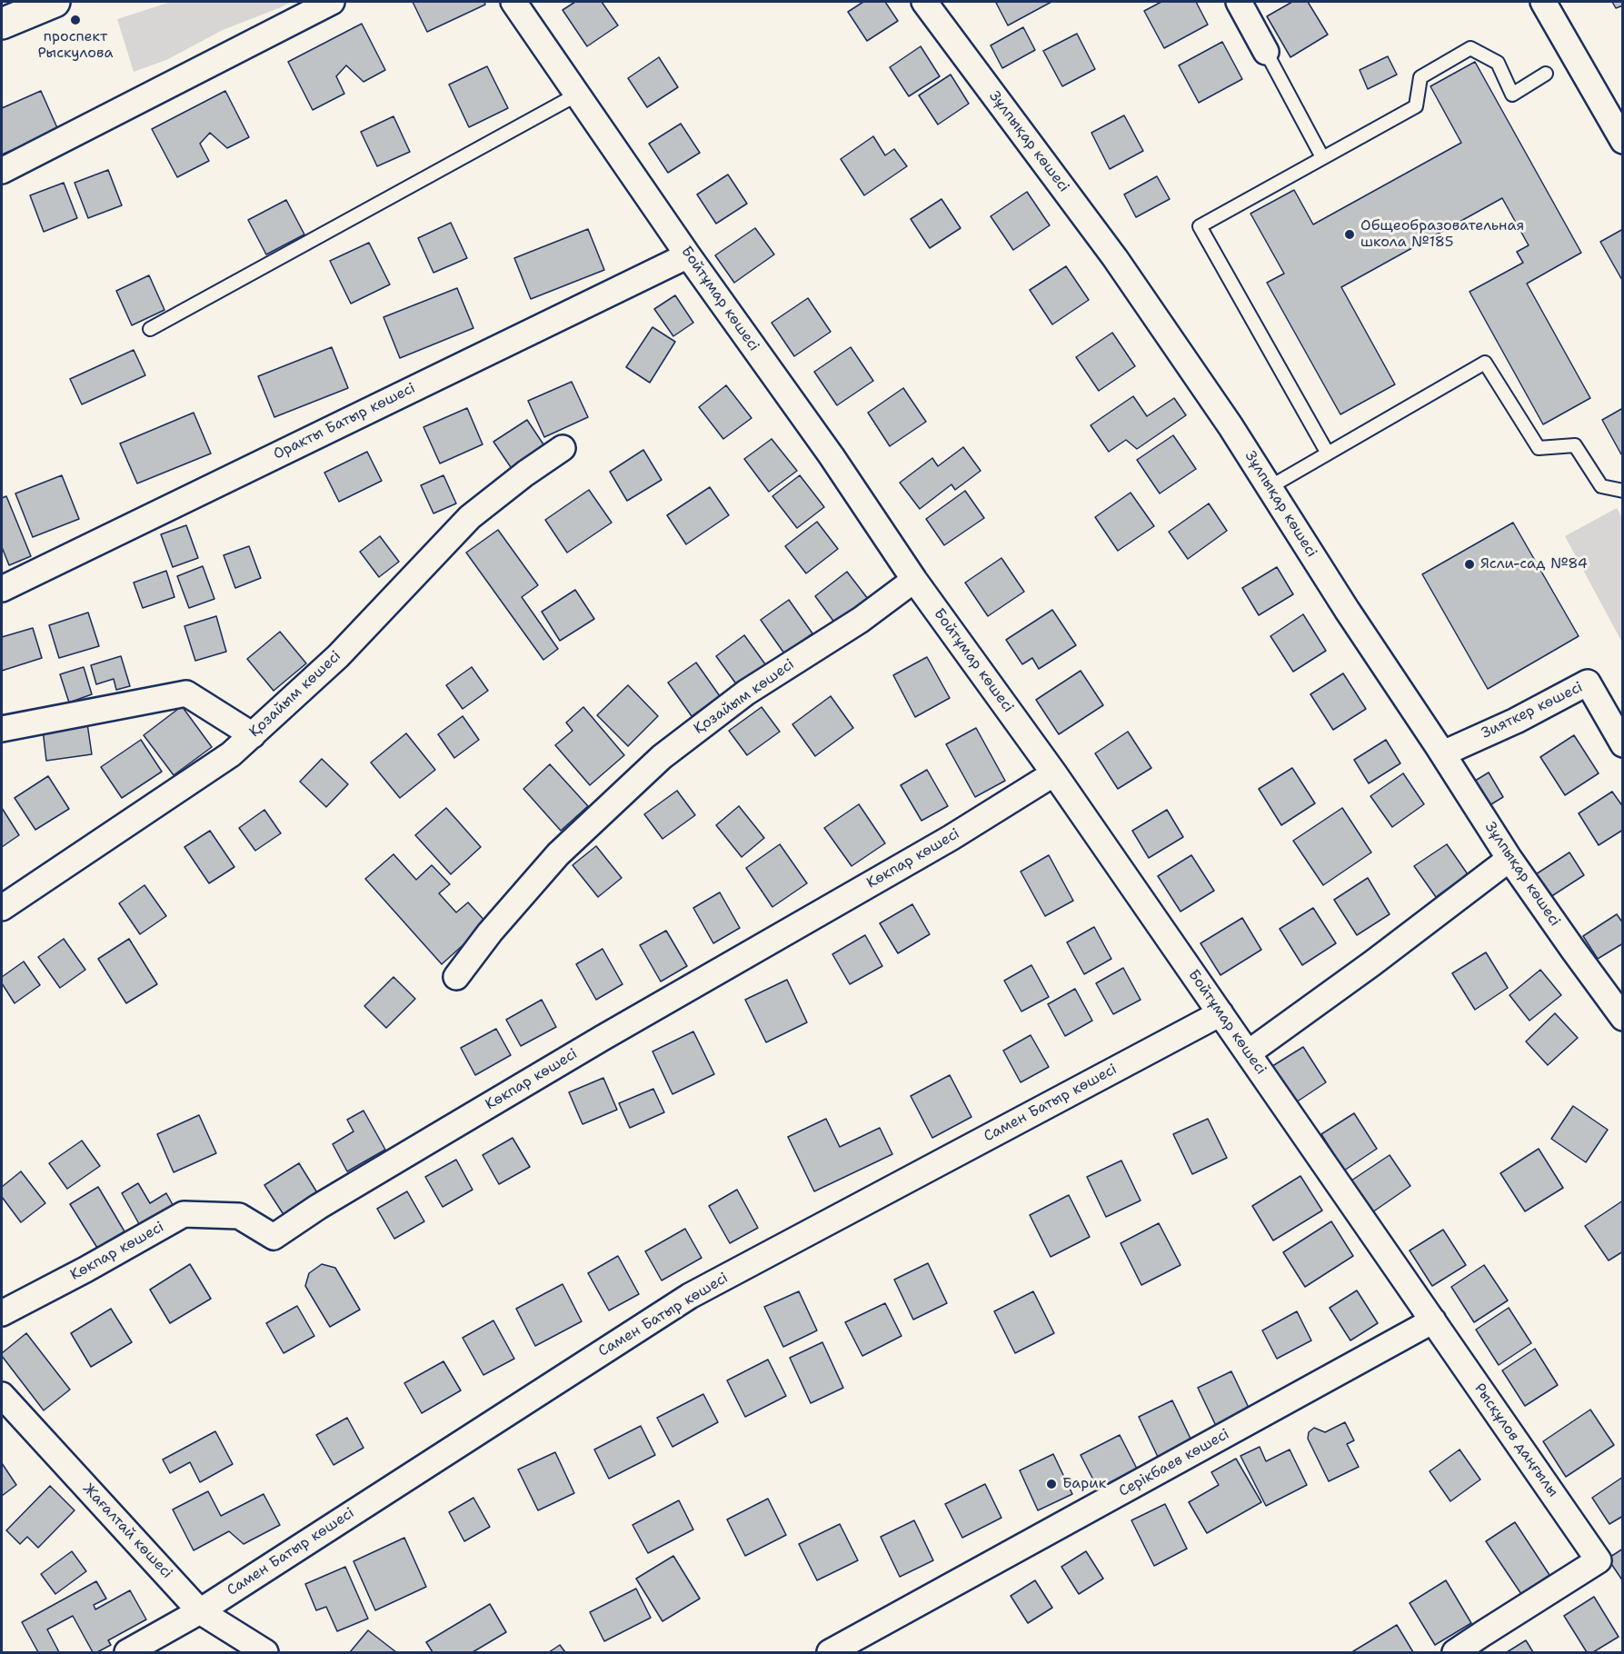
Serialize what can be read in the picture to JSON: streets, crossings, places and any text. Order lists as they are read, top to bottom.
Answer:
{
  "streets": {
    "street": [
      "Зұлпықар көшесі",
      "Бойтұмар көшесі",
      "Оракты Батыр көшесі",
      "Қозайым көшесі",
      "Зияткер көшесі",
      "Көкпар көшесі",
      "Самен Батыр көшесі",
      "Рысқұлов даңғылы",
      "Серікбаев көшесі",
      "Жағалтай көшесі"
    ]
  },
  "crossings": [
    ["Зұлпықар көшесі", "Зияткер көшесі"],
    ["Бойтұмар көшесі", "Оракты Батыр көшесі"],
    ["Бойтұмар көшесі", "Қозайым көшесі"],
    ["Бойтұмар көшесі", "Көкпар көшесі"],
    ["Бойтұмар көшесі", "Самен Батыр көшесі"],
    ["Бойтұмар көшесі", "Рысқұлов даңғылы"],
    ["Бойтұмар көшесі", "Серікбаев көшесі"],
    ["Самен Батыр көшесі", "Жағалтай көшесі"],
    ["Рысқұлов даңғылы", "Серікбаев көшесі"]
  ],
  "places": [
    "проспект Рыскулова",
    "Общеобразовательная школа №185",
    "Ясли-сад №84",
    "Барик"
  ]
}
